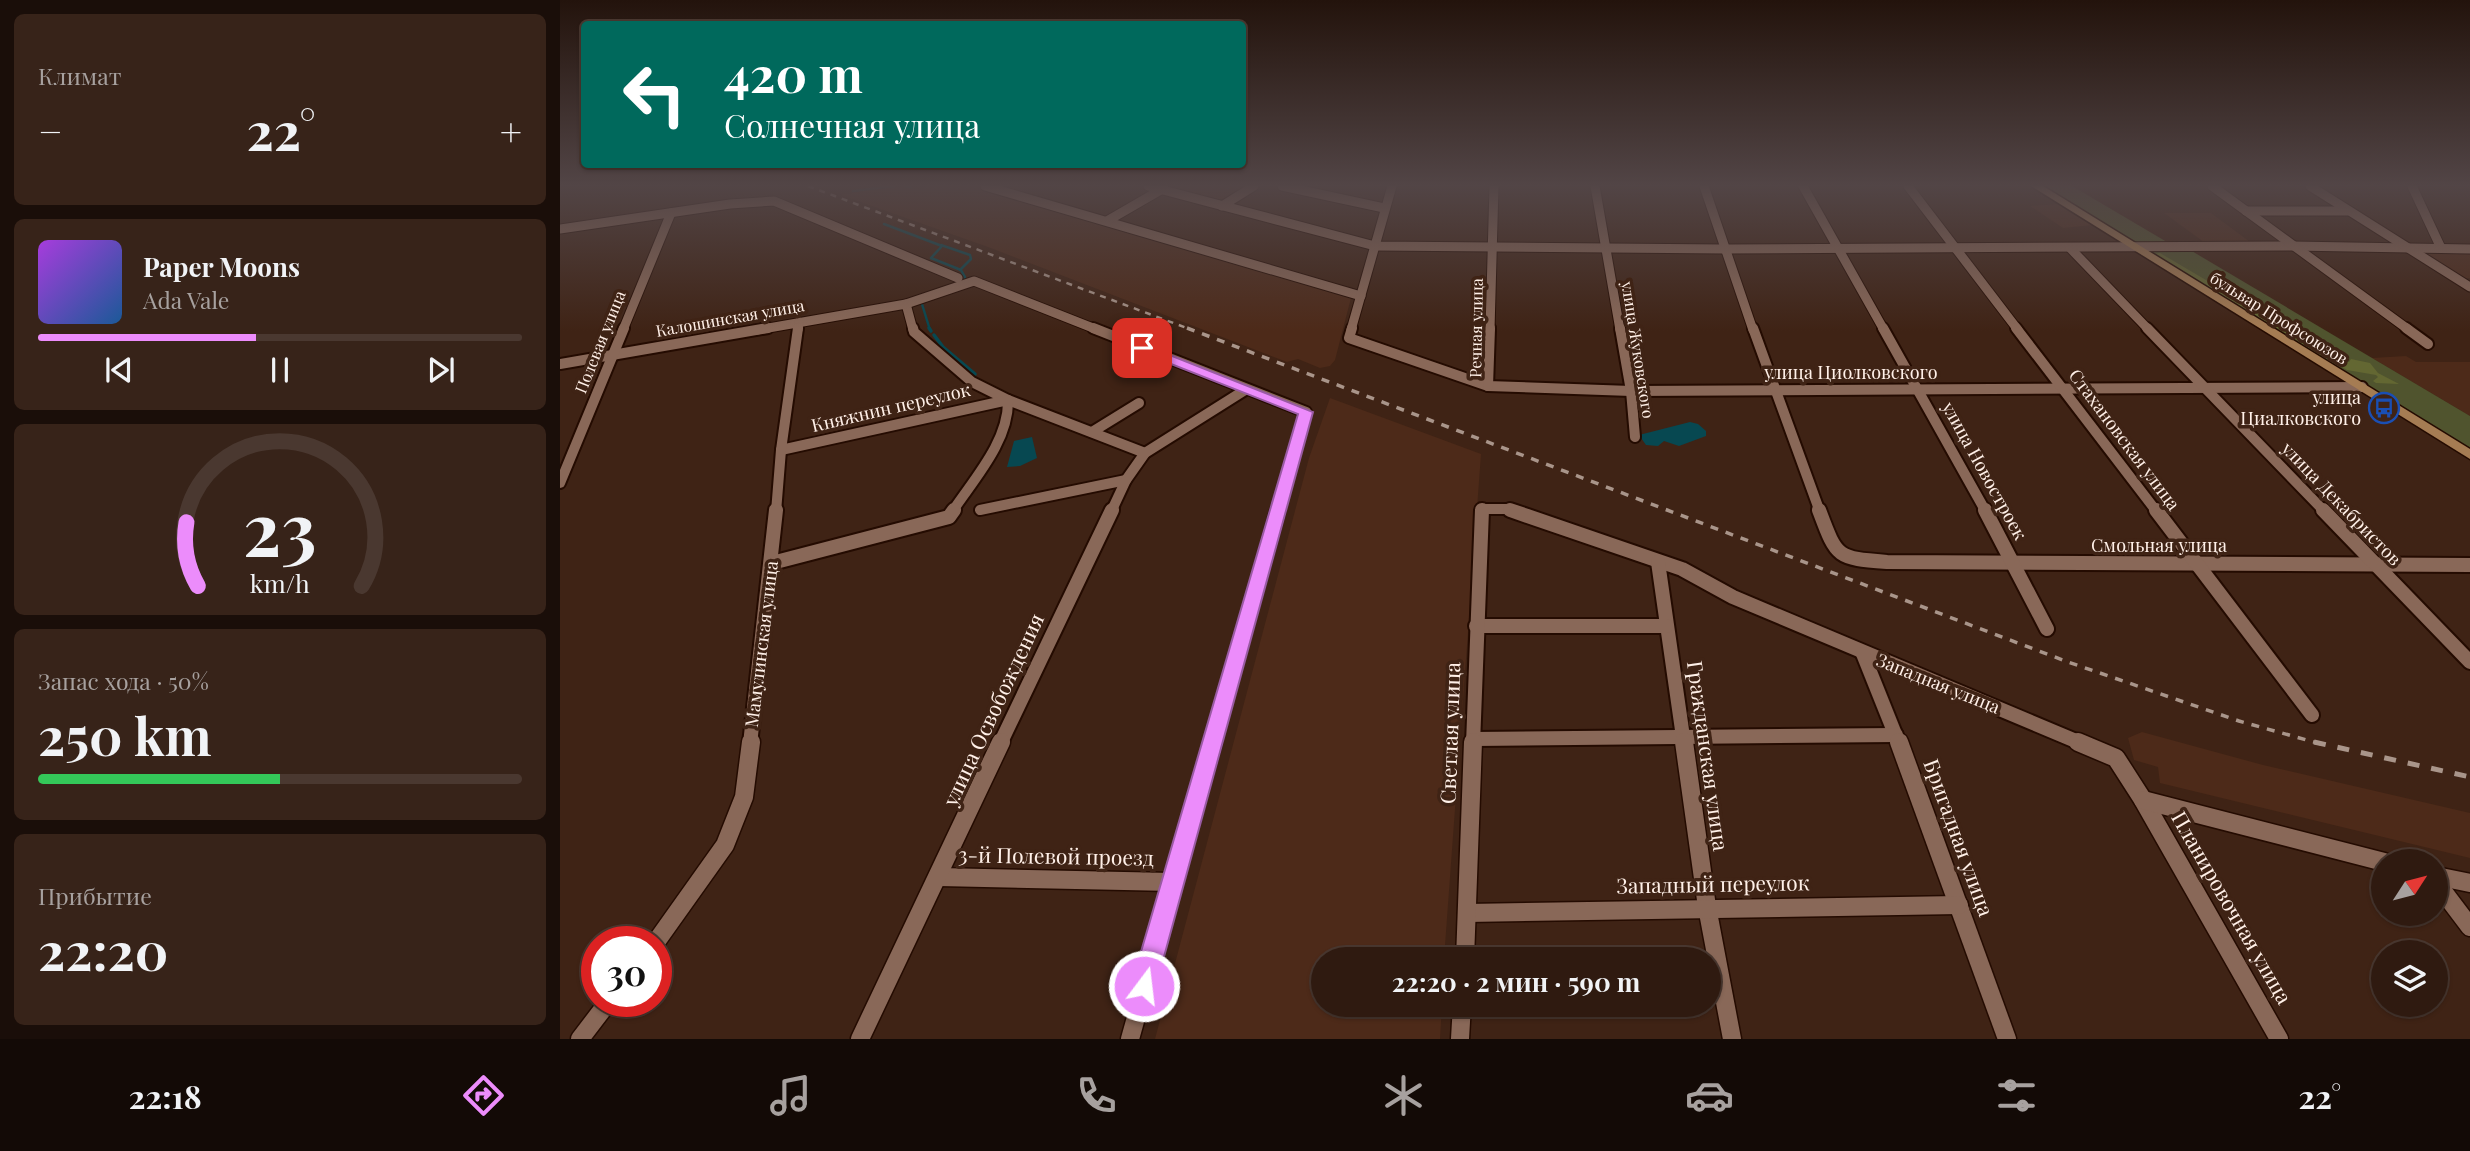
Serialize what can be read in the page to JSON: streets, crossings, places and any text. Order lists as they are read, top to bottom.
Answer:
{
  "streets": {
    "main road": ["бульвар Профсоюзов"],
    "street": [
      "Калошинская улица",
      "Речная улица",
      "Полевая улица",
      "улица Жуковского",
      "улица Циолковского",
      "Княжнин переулок",
      "Стахановская улица",
      "улица Новостроек",
      "улица Декабристов",
      "Смольная улица",
      "Мамулинская улица",
      "Западная улица",
      "улица Освобождения",
      "Светлая улица",
      "Гражданская улица",
      "Бригадная улица",
      "3-й Полевой проезд",
      "Западный переулок",
      "Планировочная улица"
    ]
  },
  "crossings": [
    ["Калошинская улица", "Полевая улица"],
    ["Калошинская улица", "Мамулинская улица"],
    ["Калошинская улица", "3-й Полевой проезд"],
    ["бульвар Профсоюзов", "улица Циолковского"],
    ["Речная улица", "улица Циолковского"],
    ["улица Жуковского", "улица Циолковского"],
    ["улица Циолковского", "Стахановская улица"],
    ["улица Циолковского", "улица Новостроек"],
    ["улица Циолковского", "улица Декабристов"],
    ["улица Циолковского", "Смольная улица"],
    ["Княжнин переулок", "Мамулинская улица"],
    ["Стахановская улица", "Смольная улица"],
    ["улица Новостроек", "Смольная улица"],
    ["улица Декабристов", "Смольная улица"],
    ["Западная улица", "Светлая улица"],
    ["Западная улица", "Гражданская улица"],
    ["Западная улица", "Бригадная улица"],
    ["Западная улица", "Планировочная улица"],
    ["улица Освобождения", "3-й Полевой проезд"],
    ["Светлая улица", "Западный переулок"],
    ["Гражданская улица", "Западный переулок"],
    ["Бригадная улица", "Западный переулок"]
  ],
  "places": {
    "bus stop": ["улица Циалковского"]
  },
  "north": "top right",
  "page": {
    "tile": [
      "Климат",
      ["Запас хода · 50%", "250 km"],
      ["Прибытие", "22:20"]
    ],
    "turn": ["420 m", "Солнечная улица"],
    "heat": ["−", "22°", "+"],
    "song": ["Paper Moons", "Ada Vale"],
    "limit": "30",
    "trip": "22:20 · 2 мин · 590 m",
    "tabs": ["22:18", "22°"],
    "gauge": ["23", "km/h"]
  }
}
